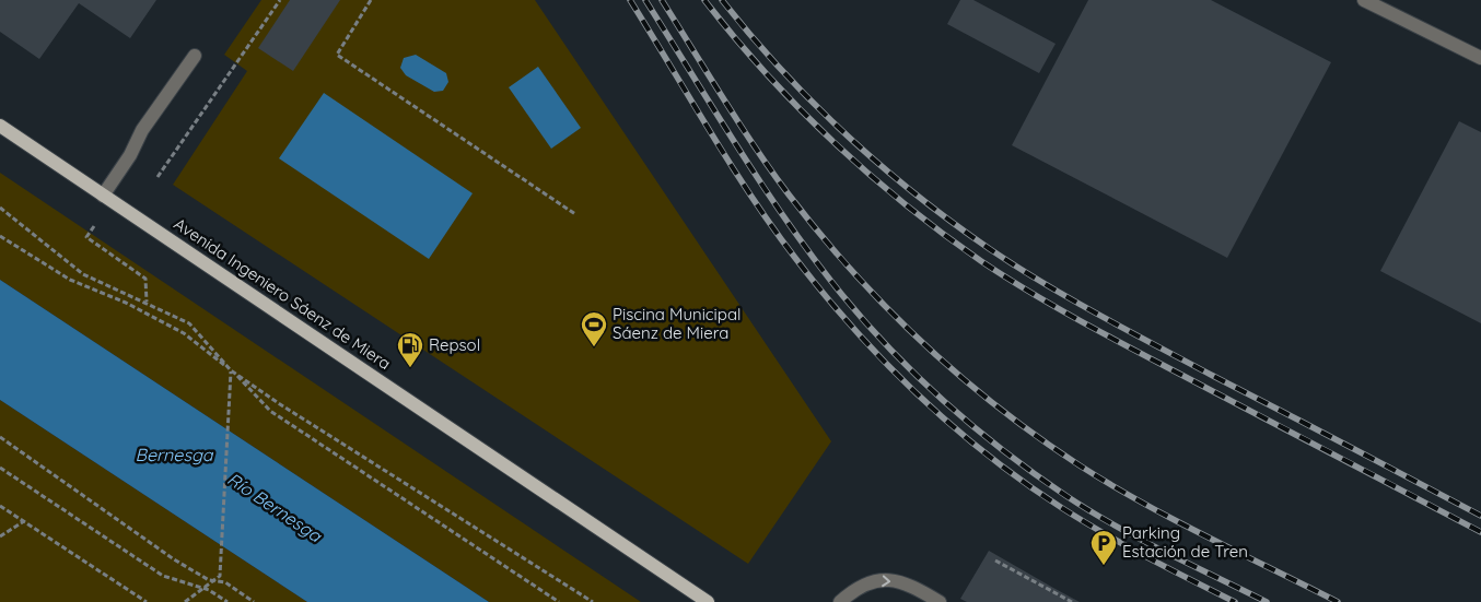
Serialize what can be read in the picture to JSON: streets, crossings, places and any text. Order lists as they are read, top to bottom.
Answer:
{
  "streets": {
    "main road": ["Avenida Ingeniero Sáenz de Miera"]
  },
  "water": ["Bernesga", "Río Bernesga"],
  "places": {
    "sports": ["Piscina Municipal Sáenz de Miera"],
    "fuel station": ["Repsol"],
    "parking": ["Parking Estación de Tren"]
  }
}
